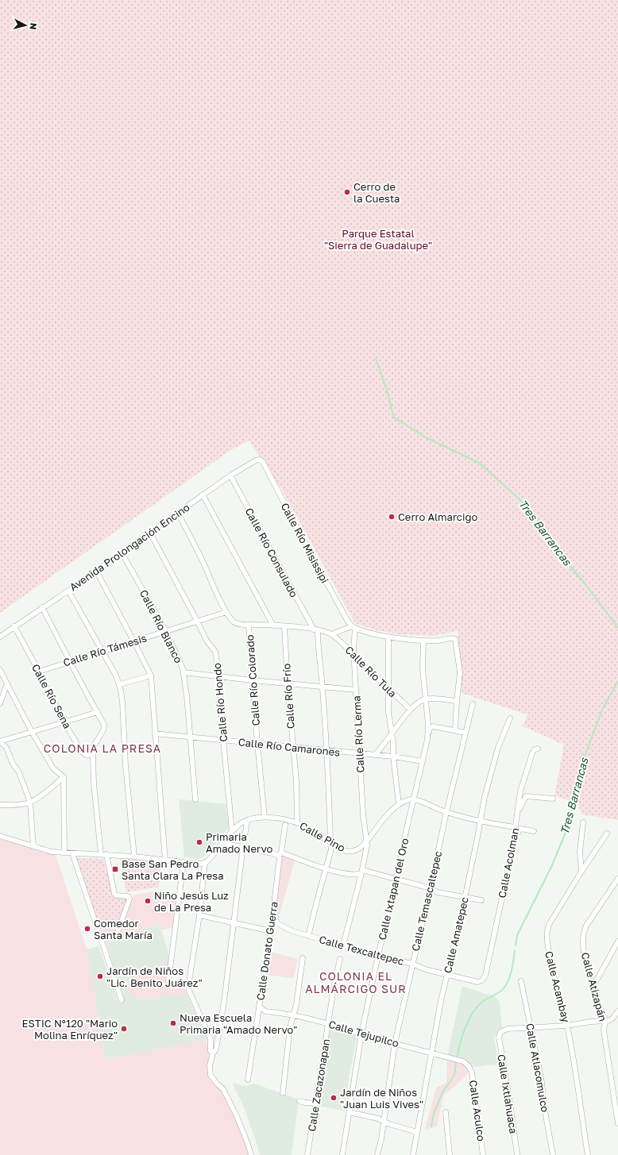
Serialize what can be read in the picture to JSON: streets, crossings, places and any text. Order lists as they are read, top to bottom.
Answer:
{
  "streets": {
    "street": [
      "Calle Río Misissipi",
      "Avenida Prolongación Encino",
      "Calle Río Consulado",
      "Calle Río Blanco",
      "Calle Río Támesis",
      "Calle Río Tula",
      "Calle Río Colorado",
      "Calle Río Sena",
      "Calle Río Frío",
      "Calle Río Hondo",
      "Calle Río Lerma",
      "Calle Río Camarones",
      "Calle Pino",
      "Calle Acolman",
      "Calle Ixtapan del Oro",
      "Calle Temascaltepec",
      "Calle Amatepec",
      "Calle Texcaltepec",
      "Calle Donato Guerra",
      "Calle Acambay",
      "Calle Atizapán",
      "Calle Tejupilco",
      "Calle Atlacomulco",
      "Calle Zacazonapan",
      "Calle Ixtlahuaca",
      "Calle Aculco"
    ]
  },
  "crossings": [
    ["Calle Río Misissipi", "Avenida Prolongación Encino"],
    ["Calle Río Misissipi", "Calle Río Lerma"],
    ["Avenida Prolongación Encino", "Calle Río Consulado"],
    ["Avenida Prolongación Encino", "Calle Río Blanco"],
    ["Avenida Prolongación Encino", "Calle Río Colorado"],
    ["Avenida Prolongación Encino", "Calle Río Sena"],
    ["Avenida Prolongación Encino", "Calle Río Hondo"],
    ["Calle Río Consulado", "Calle Río Camarones"],
    ["Calle Río Consulado", "Calle Pino"],
    ["Calle Río Consulado", "Calle Texcaltepec"],
    ["Calle Río Blanco", "Calle Río Támesis"],
    ["Calle Río Blanco", "Calle Río Camarones"],
    ["Calle Río Támesis", "Calle Río Colorado"],
    ["Calle Río Támesis", "Calle Río Sena"],
    ["Calle Río Támesis", "Calle Río Hondo"],
    ["Calle Río Tula", "Calle Río Lerma"],
    ["Calle Río Colorado", "Calle Río Camarones"],
    ["Calle Río Colorado", "Calle Pino"],
    ["Calle Río Frío", "Calle Río Camarones"],
    ["Calle Río Frío", "Calle Pino"],
    ["Calle Río Hondo", "Calle Río Camarones"],
    ["Calle Río Hondo", "Calle Pino"],
    ["Calle Río Lerma", "Calle Río Camarones"],
    ["Calle Río Lerma", "Calle Pino"],
    ["Calle Río Camarones", "Calle Ixtapan del Oro"],
    ["Calle Pino", "Calle Ixtapan del Oro"],
    ["Calle Acolman", "Calle Texcaltepec"],
    ["Calle Ixtapan del Oro", "Calle Texcaltepec"],
    ["Calle Ixtapan del Oro", "Calle Tejupilco"],
    ["Calle Temascaltepec", "Calle Texcaltepec"],
    ["Calle Temascaltepec", "Calle Tejupilco"],
    ["Calle Amatepec", "Calle Texcaltepec"],
    ["Calle Amatepec", "Calle Tejupilco"],
    ["Calle Texcaltepec", "Calle Donato Guerra"],
    ["Calle Donato Guerra", "Calle Tejupilco"],
    ["Calle Tejupilco", "Calle Zacazonapan"],
    ["Calle Tejupilco", "Calle Aculco"],
    ["Calle Atlacomulco", "Calle Ixtlahuaca"]
  ],
  "districts": ["COLONIA LA PRESA", "COLONIA EL ALMÁRCIGO SUR"],
  "water": ["Tres Barrancas"],
  "parks": ["Parque Estatal \"Sierra de Guadalupe\""],
  "places": {
    "other": [
      "Cerro de la Cuesta",
      "Cerro Almarcigo",
      "Primaria Amado Nervo",
      "Niño Jesús Luz de La Presa",
      "Comedor Santa María",
      "Jardín de Niños \"Lic. Benito Juárez\"",
      "Nueva Escuela Primaria \"Amado Nervo\"",
      "ESTIC N°120 \"Mario Molina Enríquez\"",
      "Jardín de Niños \"Juan Luis Vives\""
    ],
    "transit": ["Base San Pedro Santa Clara La Presa"]
  },
  "north": "right"
}
